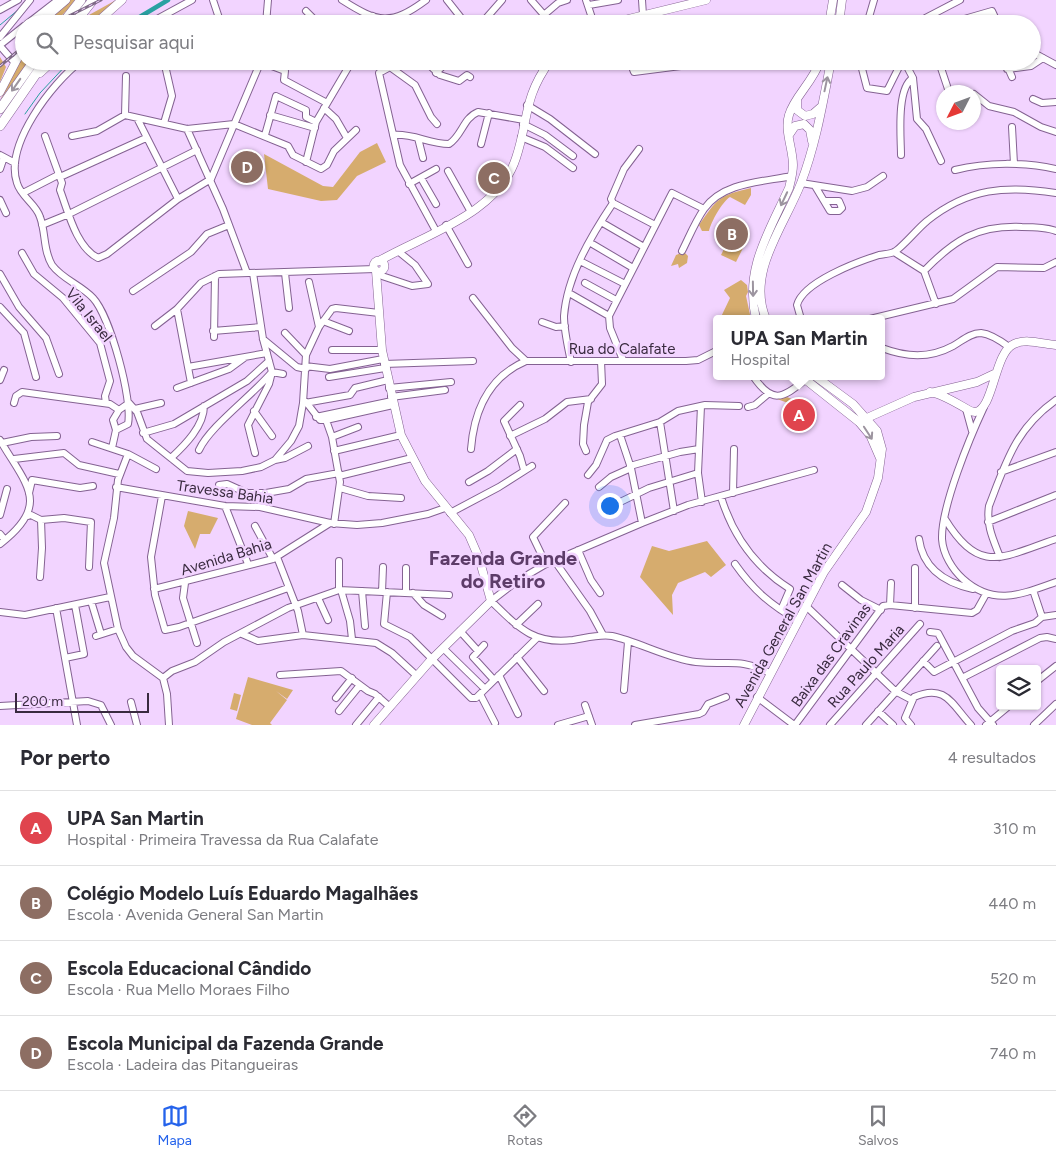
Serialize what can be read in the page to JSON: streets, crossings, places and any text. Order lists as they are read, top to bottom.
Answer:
{
  "streets": {
    "main road": ["Avenida General San Martin"],
    "street": [
      "Vila Israel",
      "Rua do Calafate",
      "Travessa Bahia",
      "Avenida Bahia",
      "Baixa das Cravinas",
      "Rua Paulo Maria"
    ]
  },
  "crossings": [
    ["Travessa Bahia", "Avenida Bahia"]
  ],
  "districts": ["Fazenda Grande do Retiro"],
  "scale_bar": "200 m",
  "north": "bottom left",
  "page": {
    "search": "Pesquisar aqui",
    "pins": [
      "D",
      "C",
      "B",
      "A"
    ],
    "popup": ["UPA San Martin", "Hospital"],
    "scale": "200 m",
    "heading": ["Por perto", "4 resultados"],
    "list": [
      {
        "mark": "A",
        "name": "UPA San Martin",
        "note": "Hospital · Primeira Travessa da Rua Calafate",
        "value": "310 m"
      },
      {
        "mark": "B",
        "name": "Colégio Modelo Luís Eduardo Magalhães",
        "note": "Escola · Avenida General San Martin",
        "value": "440 m"
      },
      {
        "mark": "C",
        "name": "Escola Educacional Cândido",
        "note": "Escola · Rua Mello Moraes Filho",
        "value": "520 m"
      },
      {
        "mark": "D",
        "name": "Escola Municipal da Fazenda Grande",
        "note": "Escola · Ladeira das Pitangueiras",
        "value": "740 m"
      }
    ],
    "nav": ["Mapa", "Rotas", "Salvos"]
  }
}
